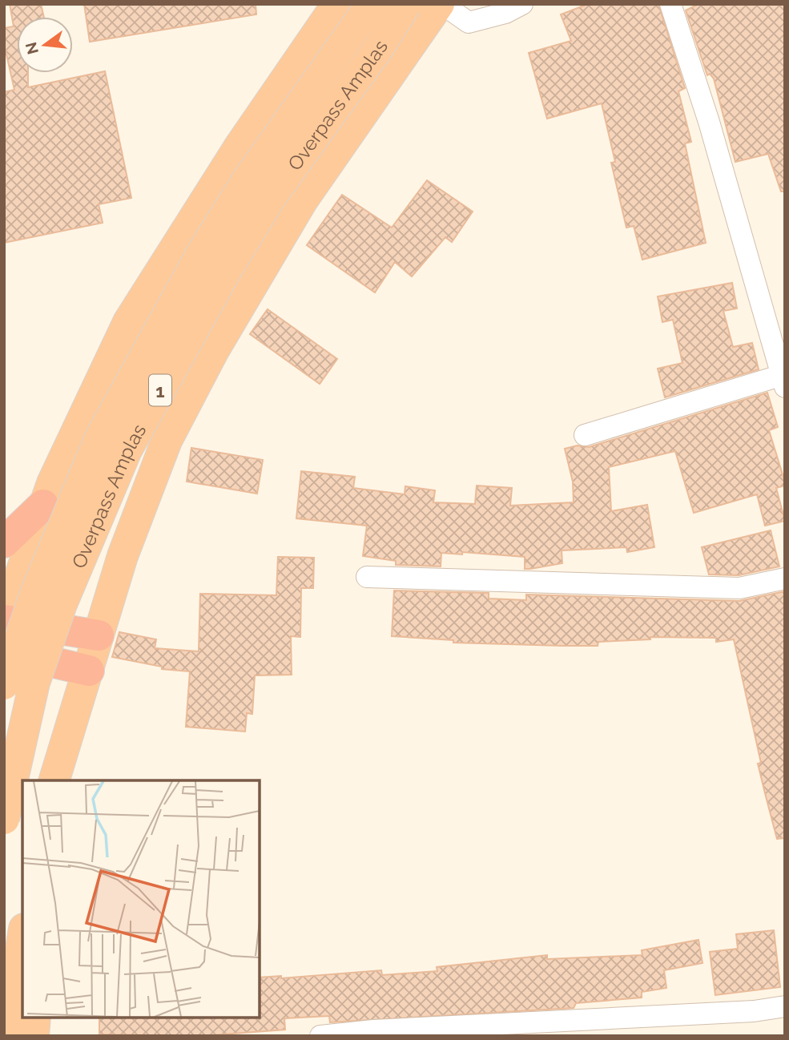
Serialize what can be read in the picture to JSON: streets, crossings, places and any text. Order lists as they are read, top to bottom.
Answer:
{
  "streets": {
    "highway": ["Overpass Amplas", "1"]
  },
  "north": "left"
}
